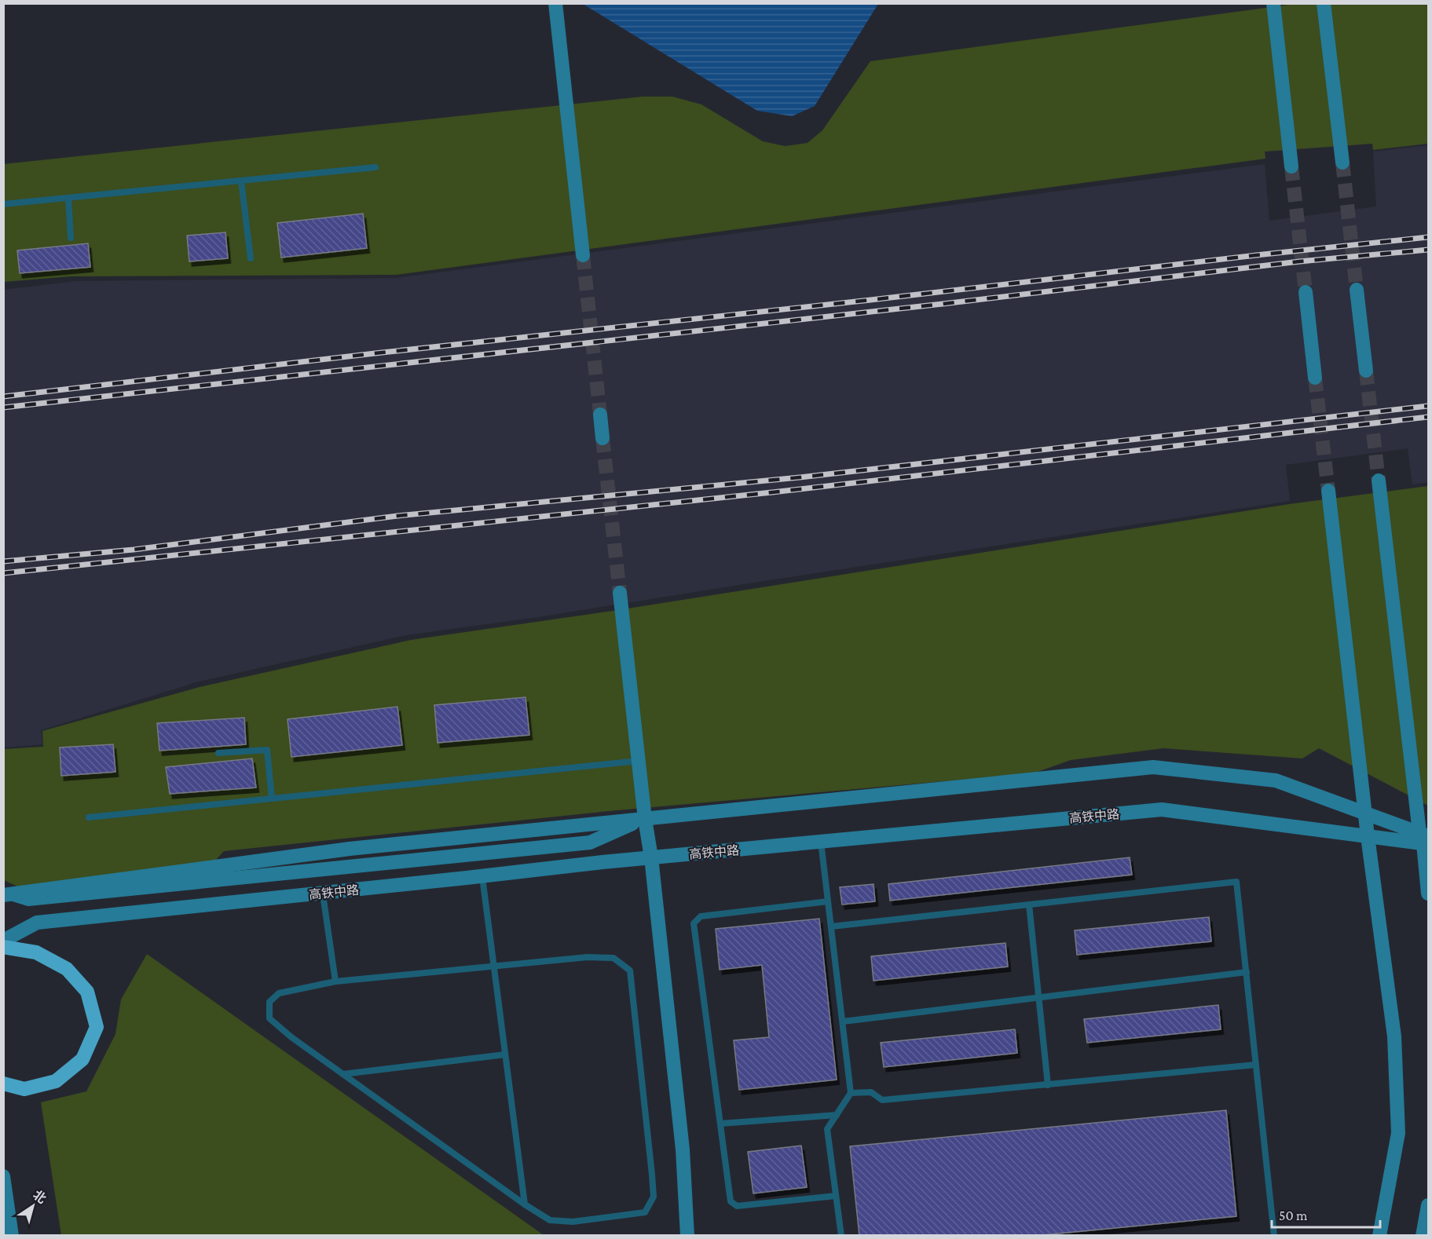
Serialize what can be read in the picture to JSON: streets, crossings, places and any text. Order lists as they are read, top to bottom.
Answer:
{
  "streets": {
    "street": ["高铁中路"]
  },
  "scale_bar": "50 m",
  "north": "top right"
}
